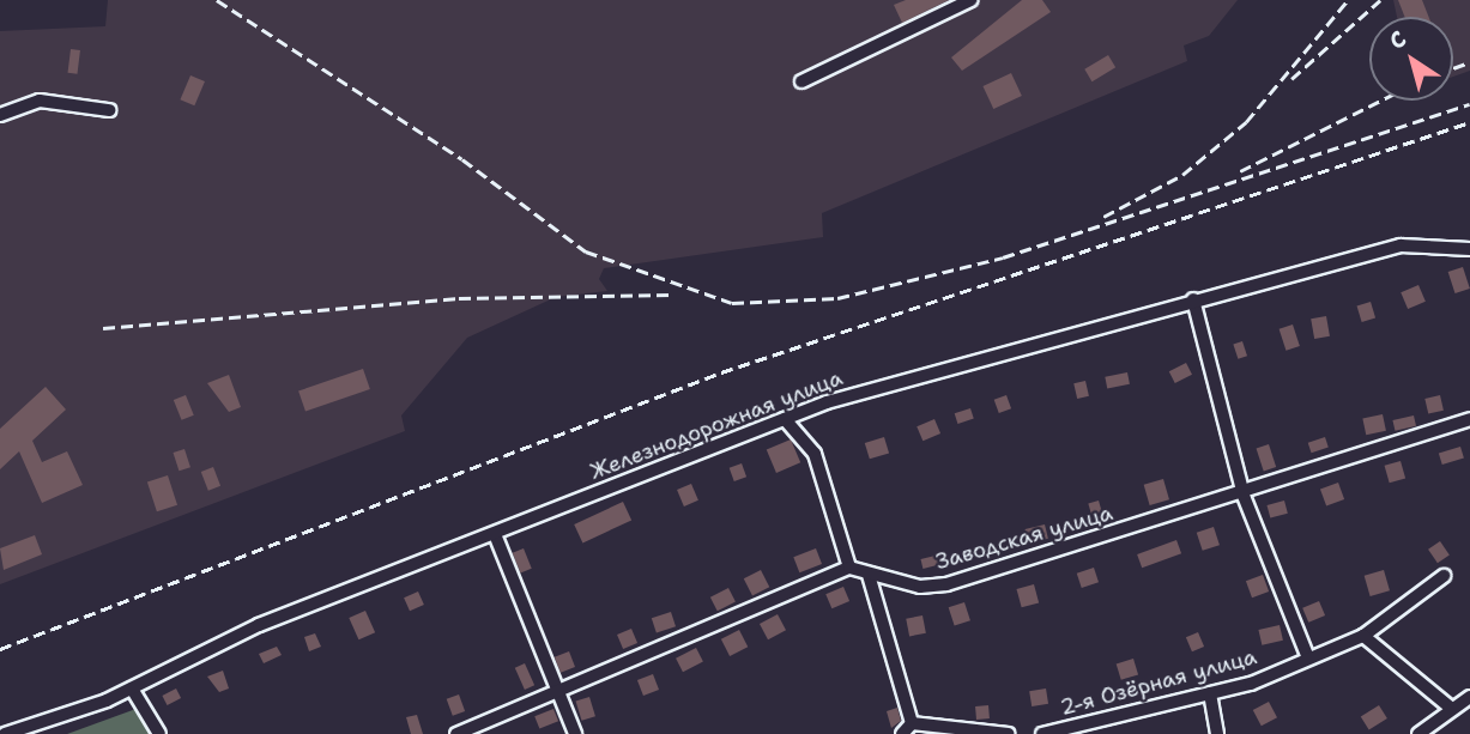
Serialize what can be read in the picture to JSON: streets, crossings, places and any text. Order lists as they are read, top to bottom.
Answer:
{
  "streets": {
    "street": ["Железнодорожная улица", "Заводская улица", "2-я Озёрная улица"]
  },
  "north": "top left"
}
